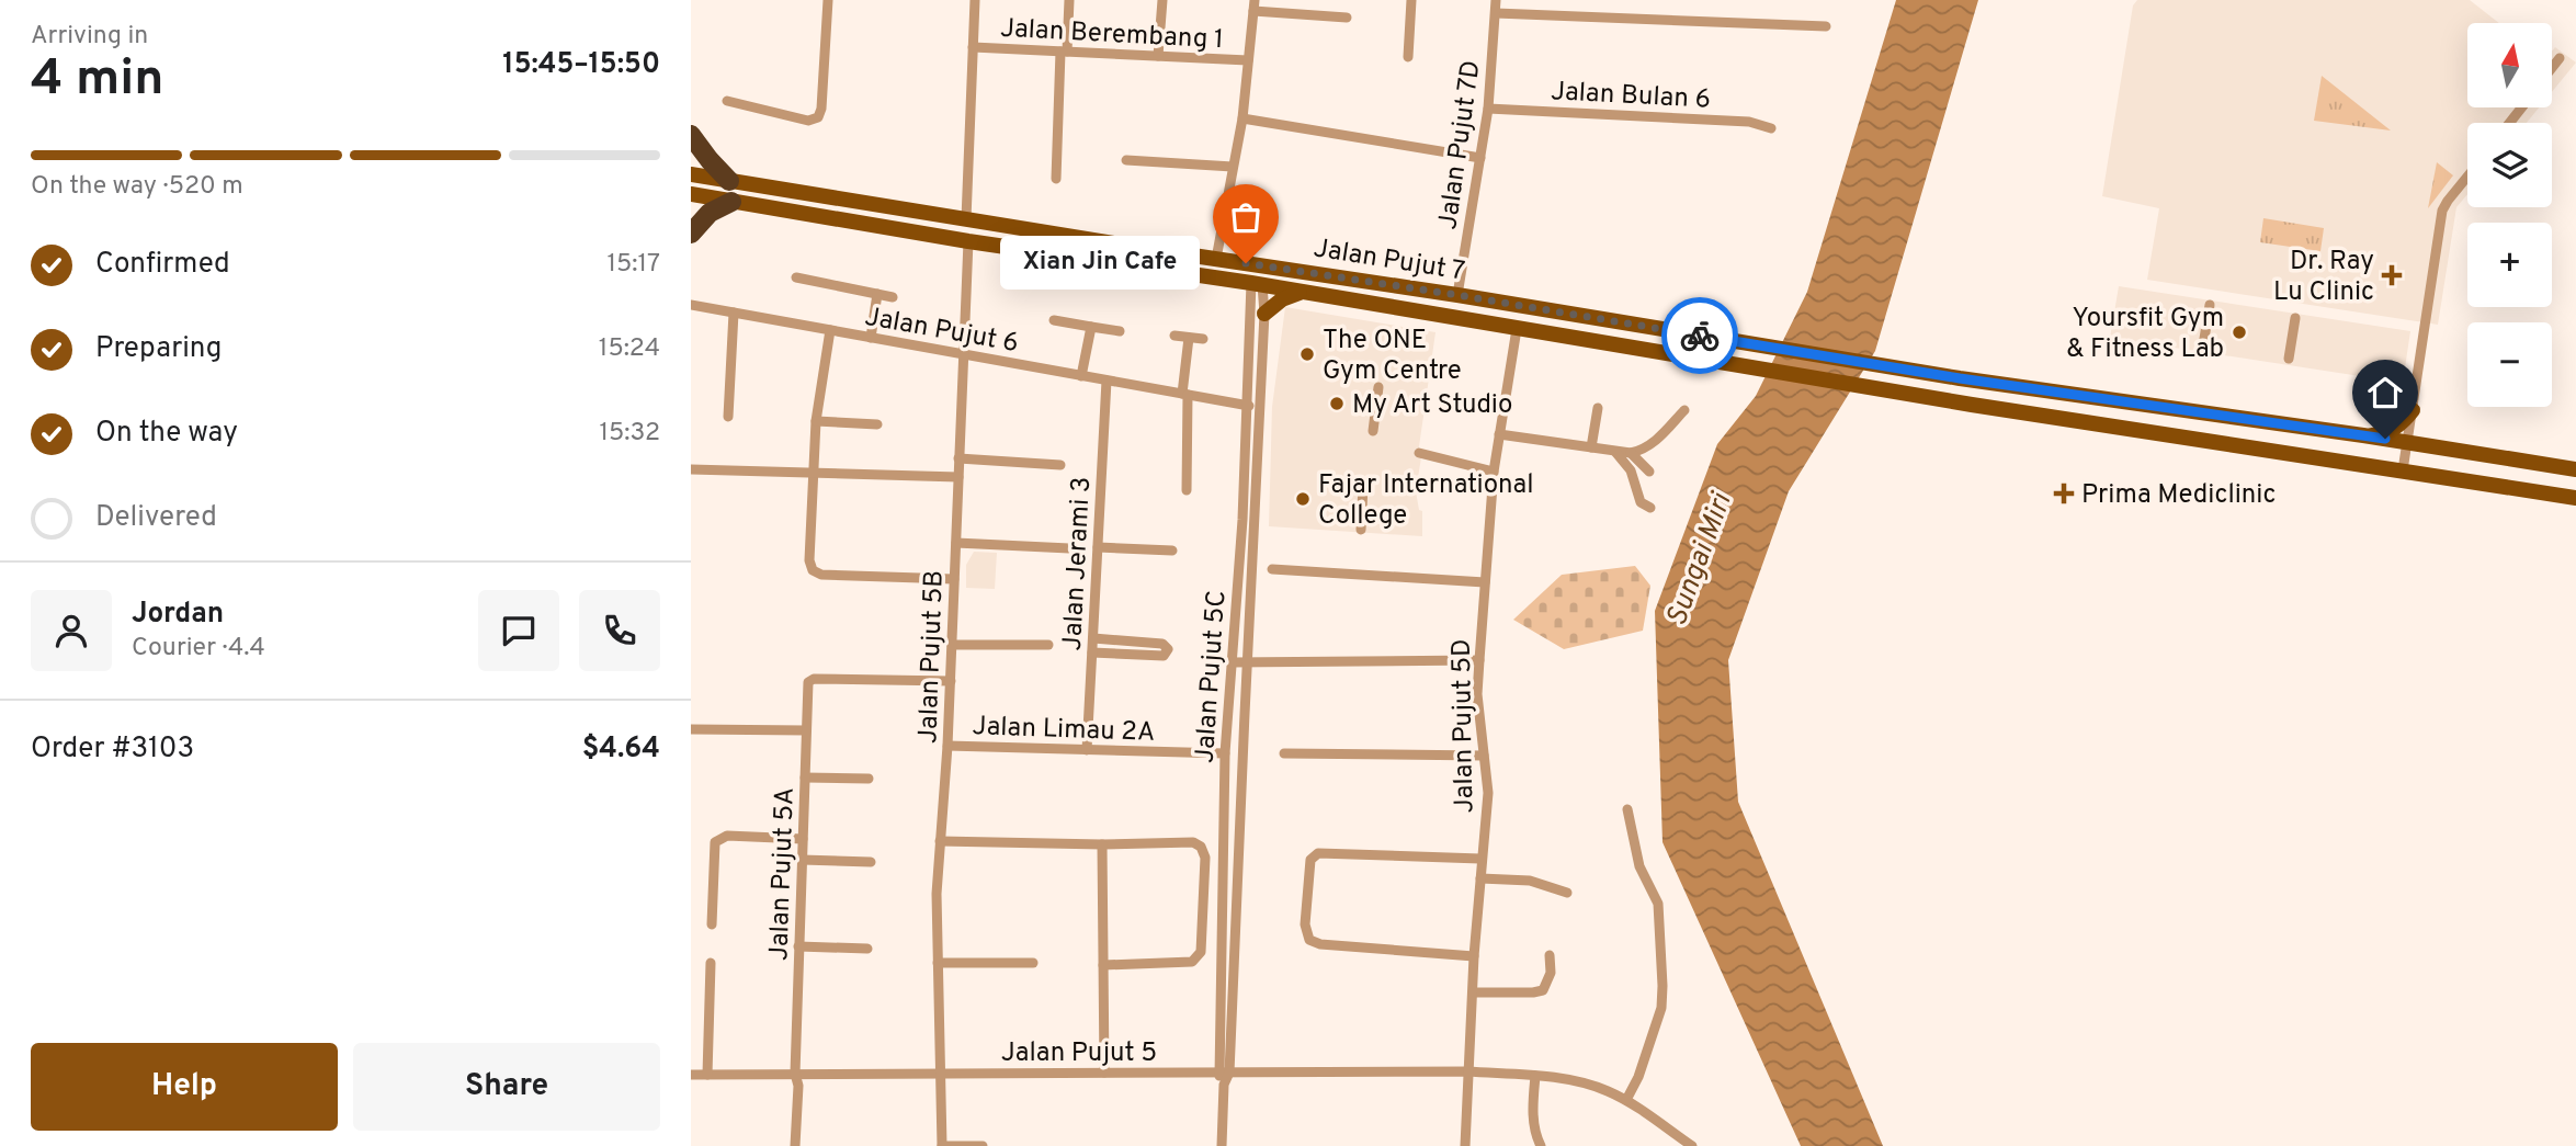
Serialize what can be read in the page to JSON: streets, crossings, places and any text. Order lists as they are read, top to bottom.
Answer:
{
  "streets": {
    "main road": ["Jalan Pujut 7"],
    "street": [
      "Jalan Berembang 1",
      "Jalan Bulan 6",
      "Jalan Pujut 7D",
      "Jalan Pujut 6",
      "Jalan Jerami 3",
      "Jalan Pujut 5B",
      "Jalan Pujut 5C",
      "Jalan Pujut 5D",
      "Jalan Limau 2A",
      "Jalan Pujut 5A",
      "Jalan Pujut 5"
    ]
  },
  "crossings": [
    ["Jalan Bulan 6", "Jalan Pujut 7D"],
    ["Jalan Pujut 7D", "Jalan Pujut 7"],
    ["Jalan Pujut 7", "Jalan Pujut 5B"],
    ["Jalan Pujut 7", "Jalan Pujut 5C"],
    ["Jalan Pujut 7", "Jalan Pujut 5D"],
    ["Jalan Pujut 6", "Jalan Jerami 3"],
    ["Jalan Pujut 6", "Jalan Pujut 5B"],
    ["Jalan Pujut 6", "Jalan Pujut 5C"],
    ["Jalan Jerami 3", "Jalan Limau 2A"],
    ["Jalan Pujut 5B", "Jalan Limau 2A"],
    ["Jalan Pujut 5B", "Jalan Pujut 5A"],
    ["Jalan Pujut 5B", "Jalan Pujut 5"],
    ["Jalan Pujut 5C", "Jalan Limau 2A"],
    ["Jalan Pujut 5C", "Jalan Pujut 5"],
    ["Jalan Pujut 5D", "Jalan Pujut 5"],
    ["Jalan Pujut 5A", "Jalan Pujut 5"]
  ],
  "water": ["Sungai Miri"],
  "places": {
    "other": [
      "Xian Jin Cafe",
      "Yoursfit Gym & Fitness Lab",
      "The ONE Gym Centre",
      "My Art Studio",
      "Fajar International College"
    ],
    "health": ["Dr. Ray Lu Clinic", "Prima Mediclinic"]
  },
  "north": "top",
  "page": {
    "heading": ["4 min", "Arriving in", "15:45–15:50"],
    "panel": [
      "Jordan",
      "Courier · 4.4",
      "Order #3103",
      "$4.64"
    ],
    "map_buttons": ["+", "−"],
    "bar": "On the way · 520 m",
    "list": [
      ["Confirmed", "15:17"],
      ["Preparing", "15:24"],
      ["On the way", "15:32"],
      "Delivered"
    ],
    "bubble": "Xian Jin Cafe",
    "buttons": ["Help", "Share"]
  }
}
